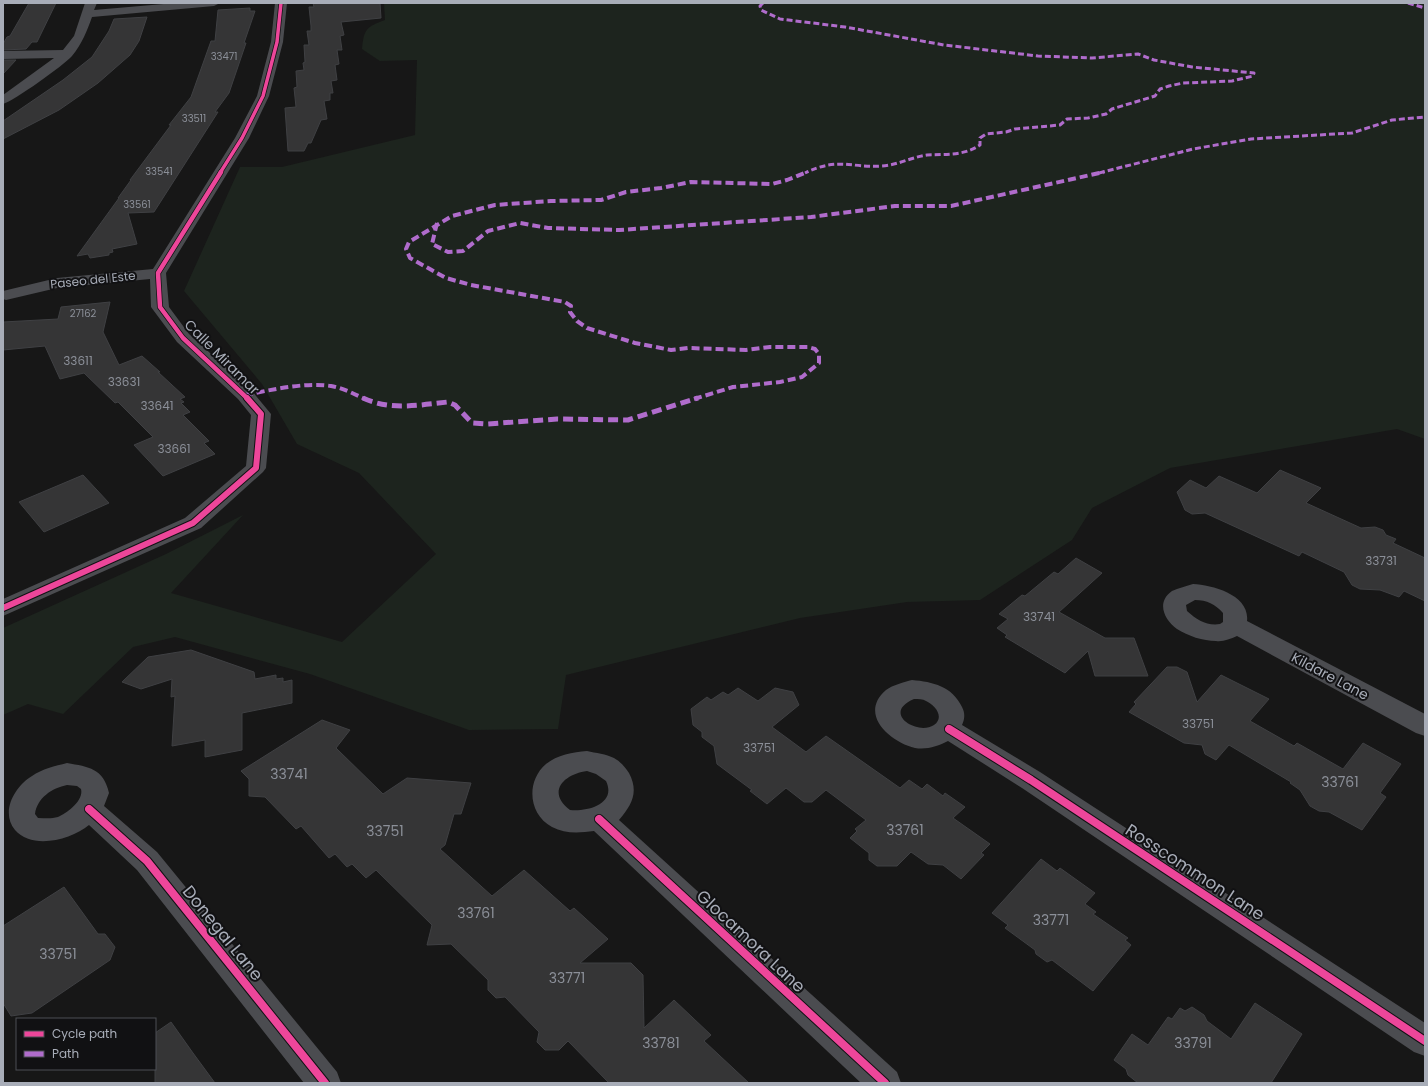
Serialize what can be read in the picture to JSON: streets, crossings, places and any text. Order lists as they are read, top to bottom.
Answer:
{
  "streets": {
    "street": [
      "Paseo del Este",
      "Calle Miramar",
      "Kildare Lane",
      "Rosscommon Lane",
      "Donegal Lane",
      "Glocamora Lane"
    ]
  },
  "crossings": [
    ["Paseo del Este", "Calle Miramar"]
  ],
  "house_numbers": [
    "33471",
    "33511",
    "33541",
    "33561",
    "27162",
    "33611",
    "33631",
    "33641",
    "33661",
    "33731",
    "33741",
    "33751",
    "33751",
    "33741",
    "33761",
    "33761",
    "33751",
    "33761",
    "33771",
    "33751",
    "33771",
    "33781",
    "33791"
  ],
  "legend": ["Cycle path", "Path"]
}
